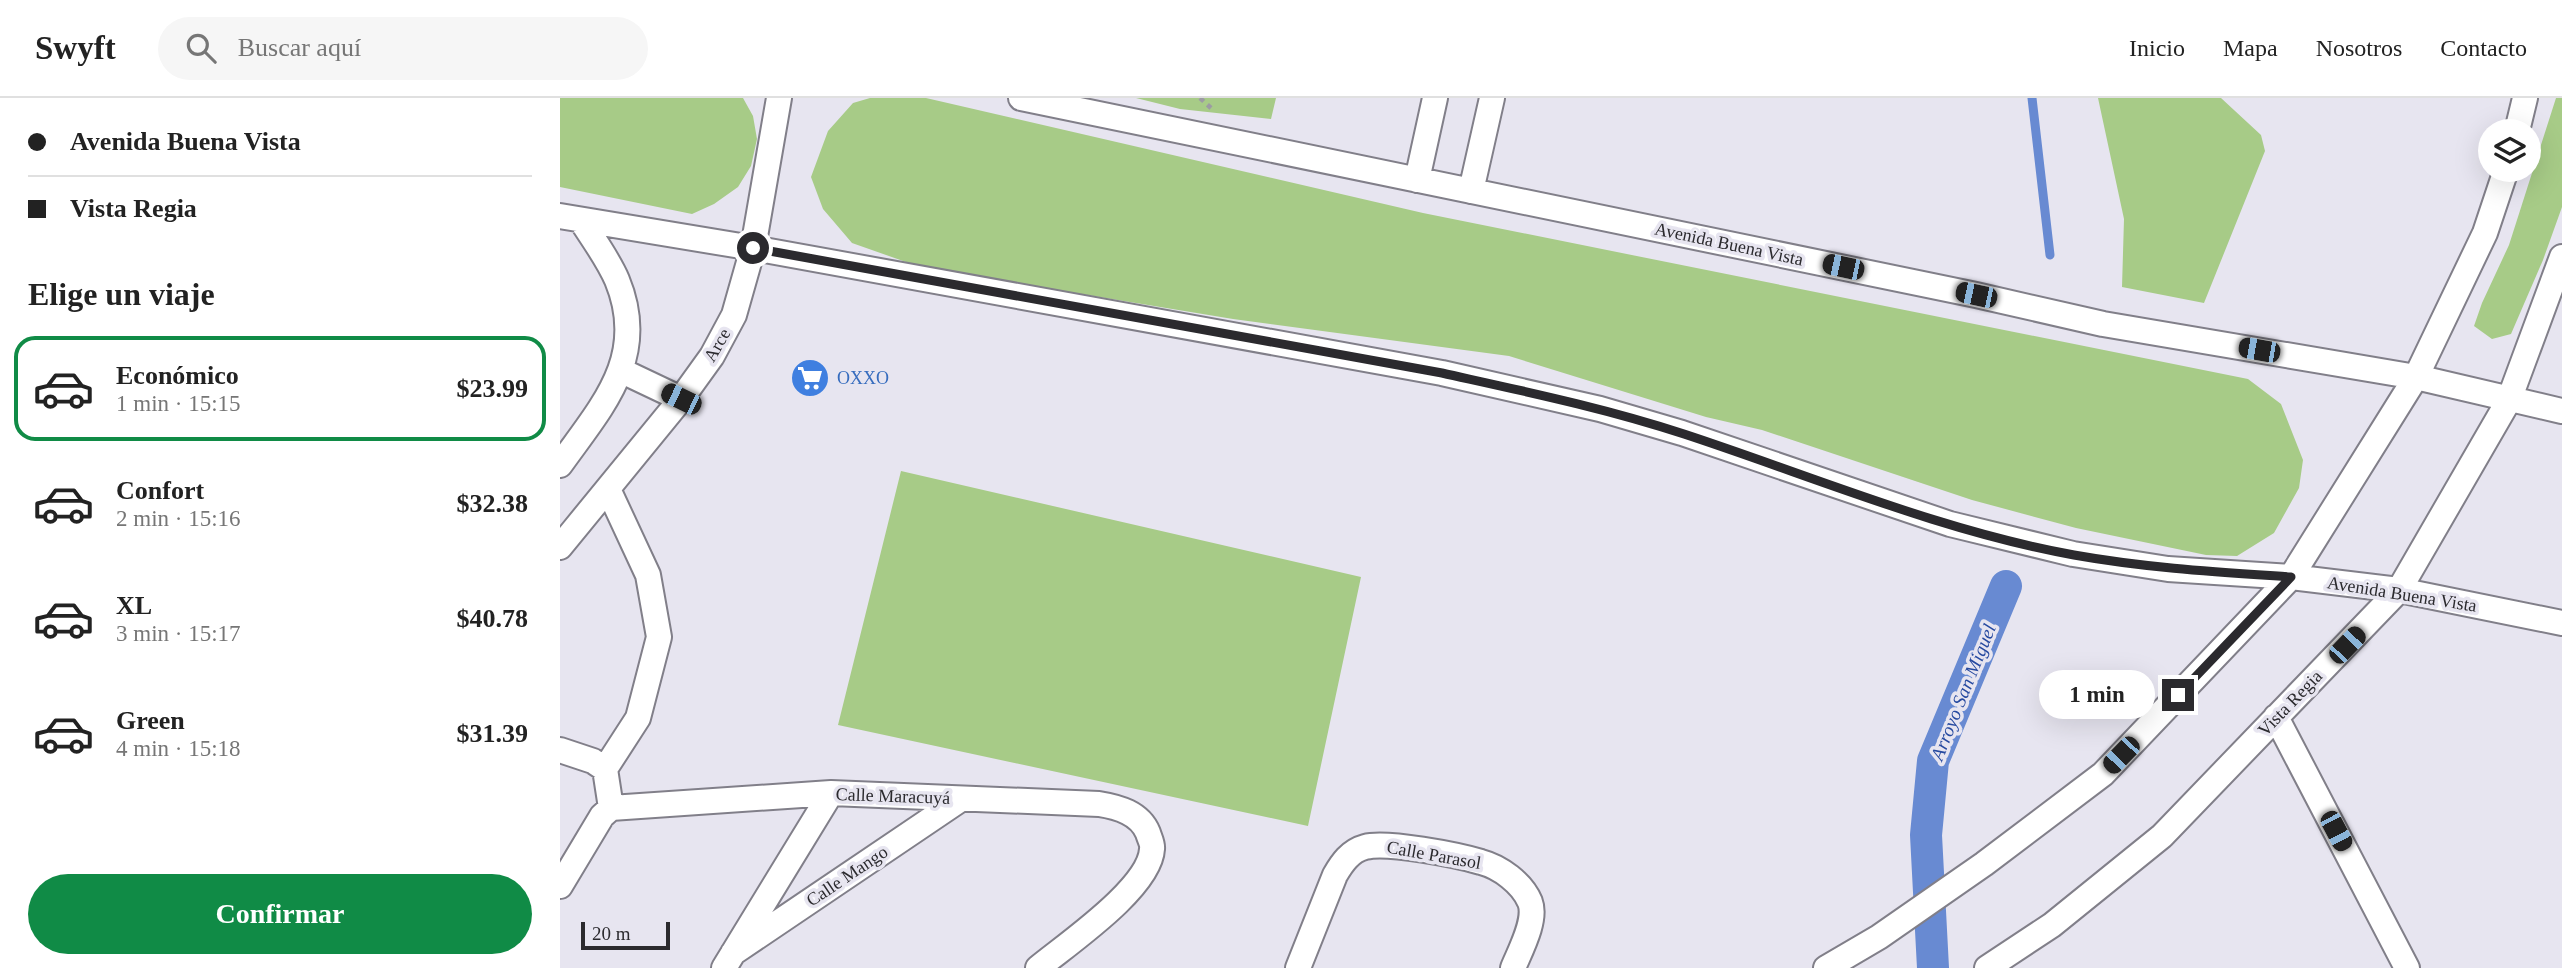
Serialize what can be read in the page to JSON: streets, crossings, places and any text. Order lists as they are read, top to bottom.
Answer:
{
  "streets": {
    "street": [
      "Avenida Buena Vista",
      "Arce",
      "Vista Regia",
      "Calle Maracuyá",
      "Calle Parasol",
      "Calle Mango"
    ]
  },
  "crossings": [
    ["Avenida Buena Vista", "Arce"],
    ["Avenida Buena Vista", "Vista Regia"],
    ["Calle Maracuyá", "Calle Mango"]
  ],
  "water": ["Arroyo San Miguel"],
  "places": {
    "supermarket": ["OXXO"]
  },
  "scale_bar": "20 m",
  "page": {
    "header": "Swyft",
    "search": "Buscar aquí",
    "nav": [
      "Inicio",
      "Mapa",
      "Nosotros",
      "Contacto"
    ],
    "banner": ["Avenida Buena Vista", "Vista Regia"],
    "heading": "Elige un viaje",
    "list": [
      {
        "name": "Económico",
        "note": "1 min · 15:15",
        "value": "$23.99"
      },
      {
        "name": "Confort",
        "note": "2 min · 15:16",
        "value": "$32.38"
      },
      {
        "name": "XL",
        "note": "3 min · 15:17",
        "value": "$40.78"
      },
      {
        "name": "Green",
        "note": "4 min · 15:18",
        "value": "$31.39"
      }
    ],
    "bubble": "1 min",
    "buttons": "Confirmar",
    "scale": "20 m"
  }
}
